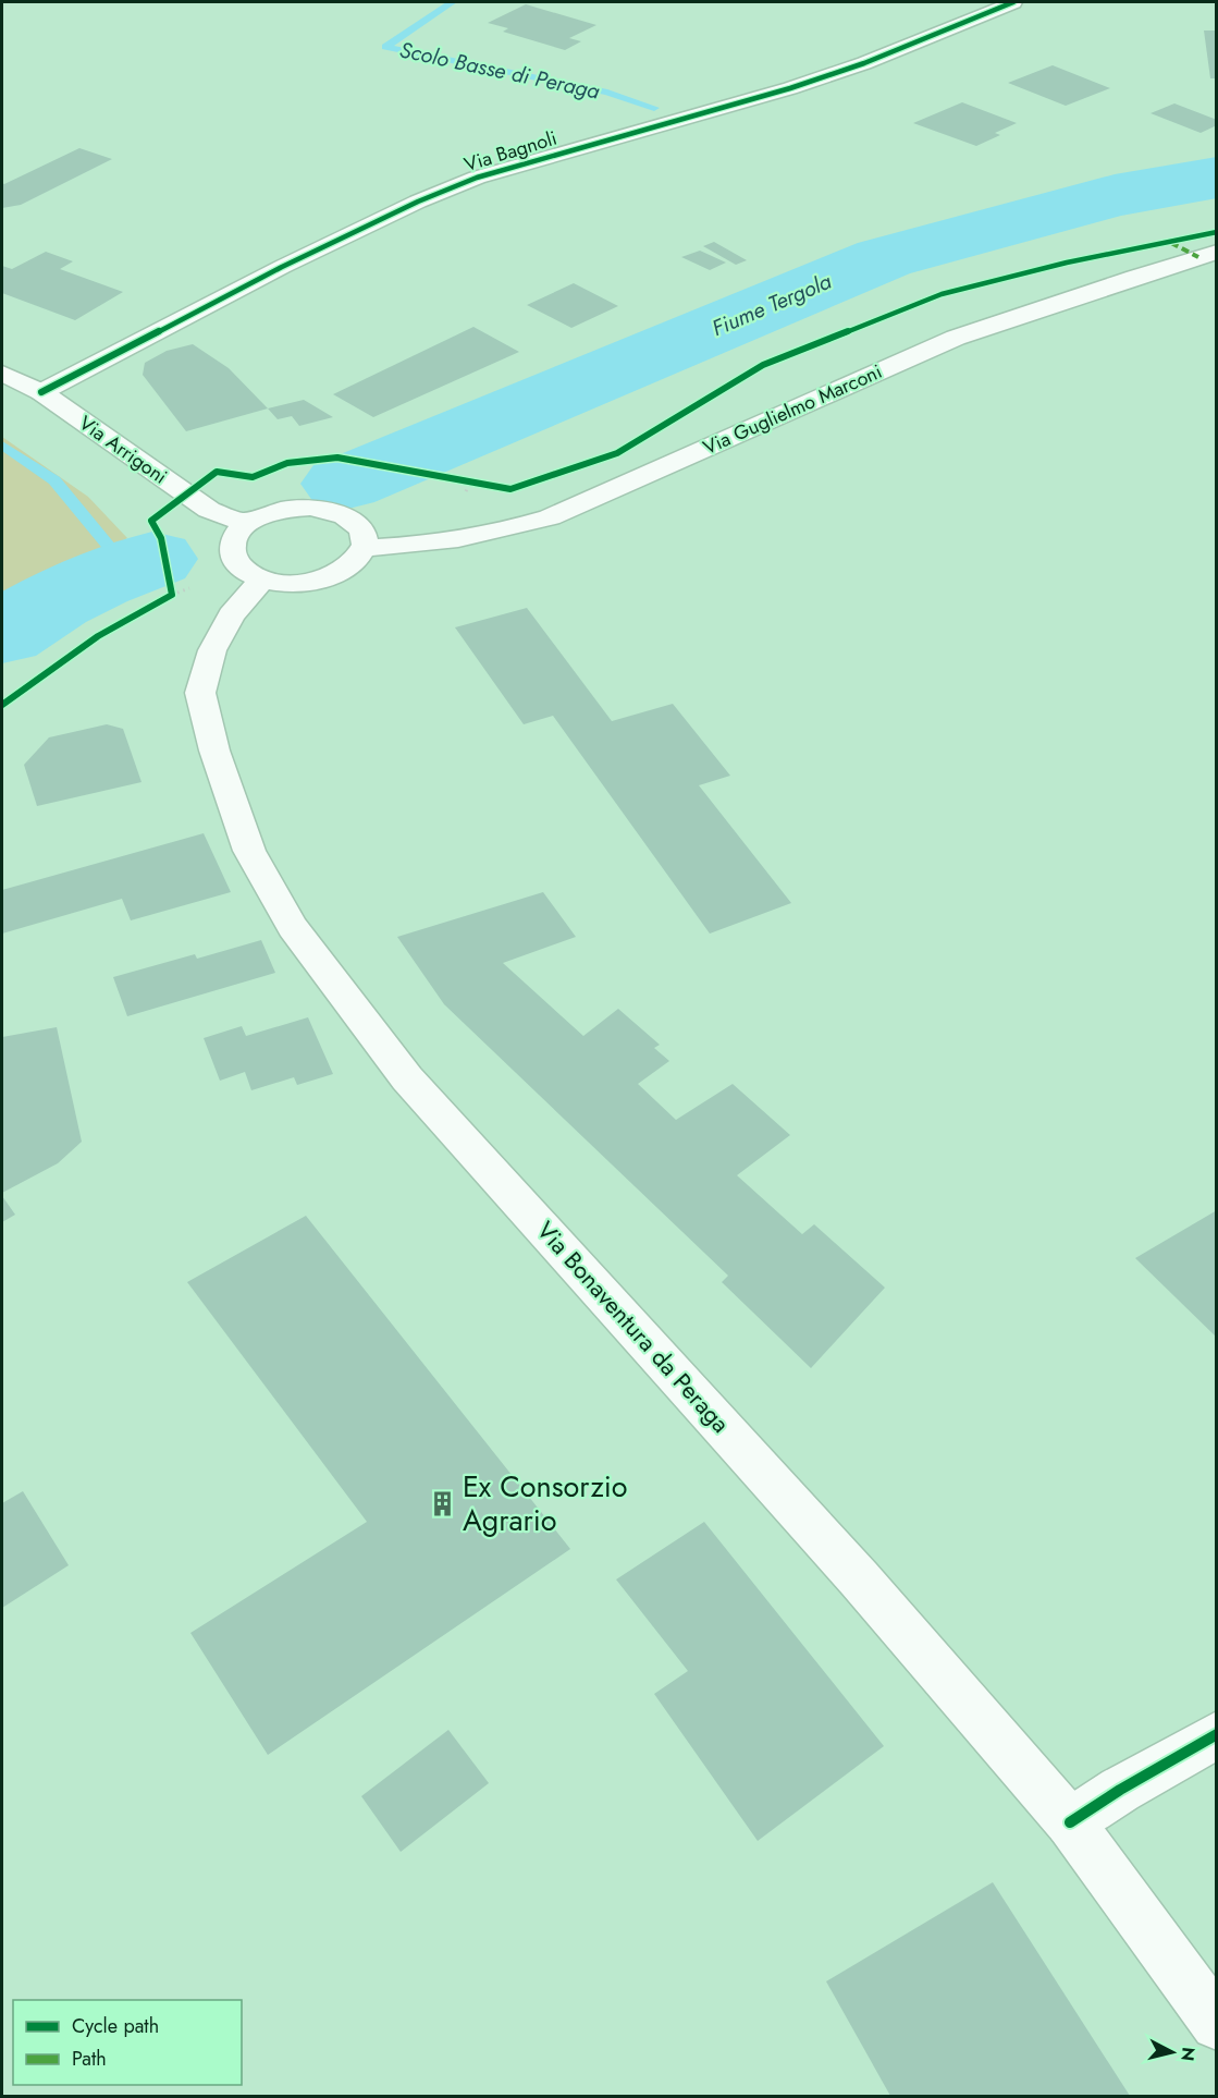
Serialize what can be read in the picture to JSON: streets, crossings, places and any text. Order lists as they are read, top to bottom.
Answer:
{
  "streets": {
    "main road": [
      "Via Bagnoli",
      "Via Guglielmo Marconi",
      "Via Arrigoni",
      "Via Bonaventura da Peraga"
    ]
  },
  "crossings": [
    ["Via Bagnoli", "Via Arrigoni"],
    ["Via Guglielmo Marconi", "Via Arrigoni"],
    ["Via Guglielmo Marconi", "Via Bonaventura da Peraga"],
    ["Via Arrigoni", "Via Bonaventura da Peraga"]
  ],
  "water": ["Scolo Basse di Peraga", "Fiume Tergola"],
  "places": {
    "building": ["Ex Consorzio Agrario"]
  },
  "legend": ["Cycle path", "Path"],
  "north": "right"
}
